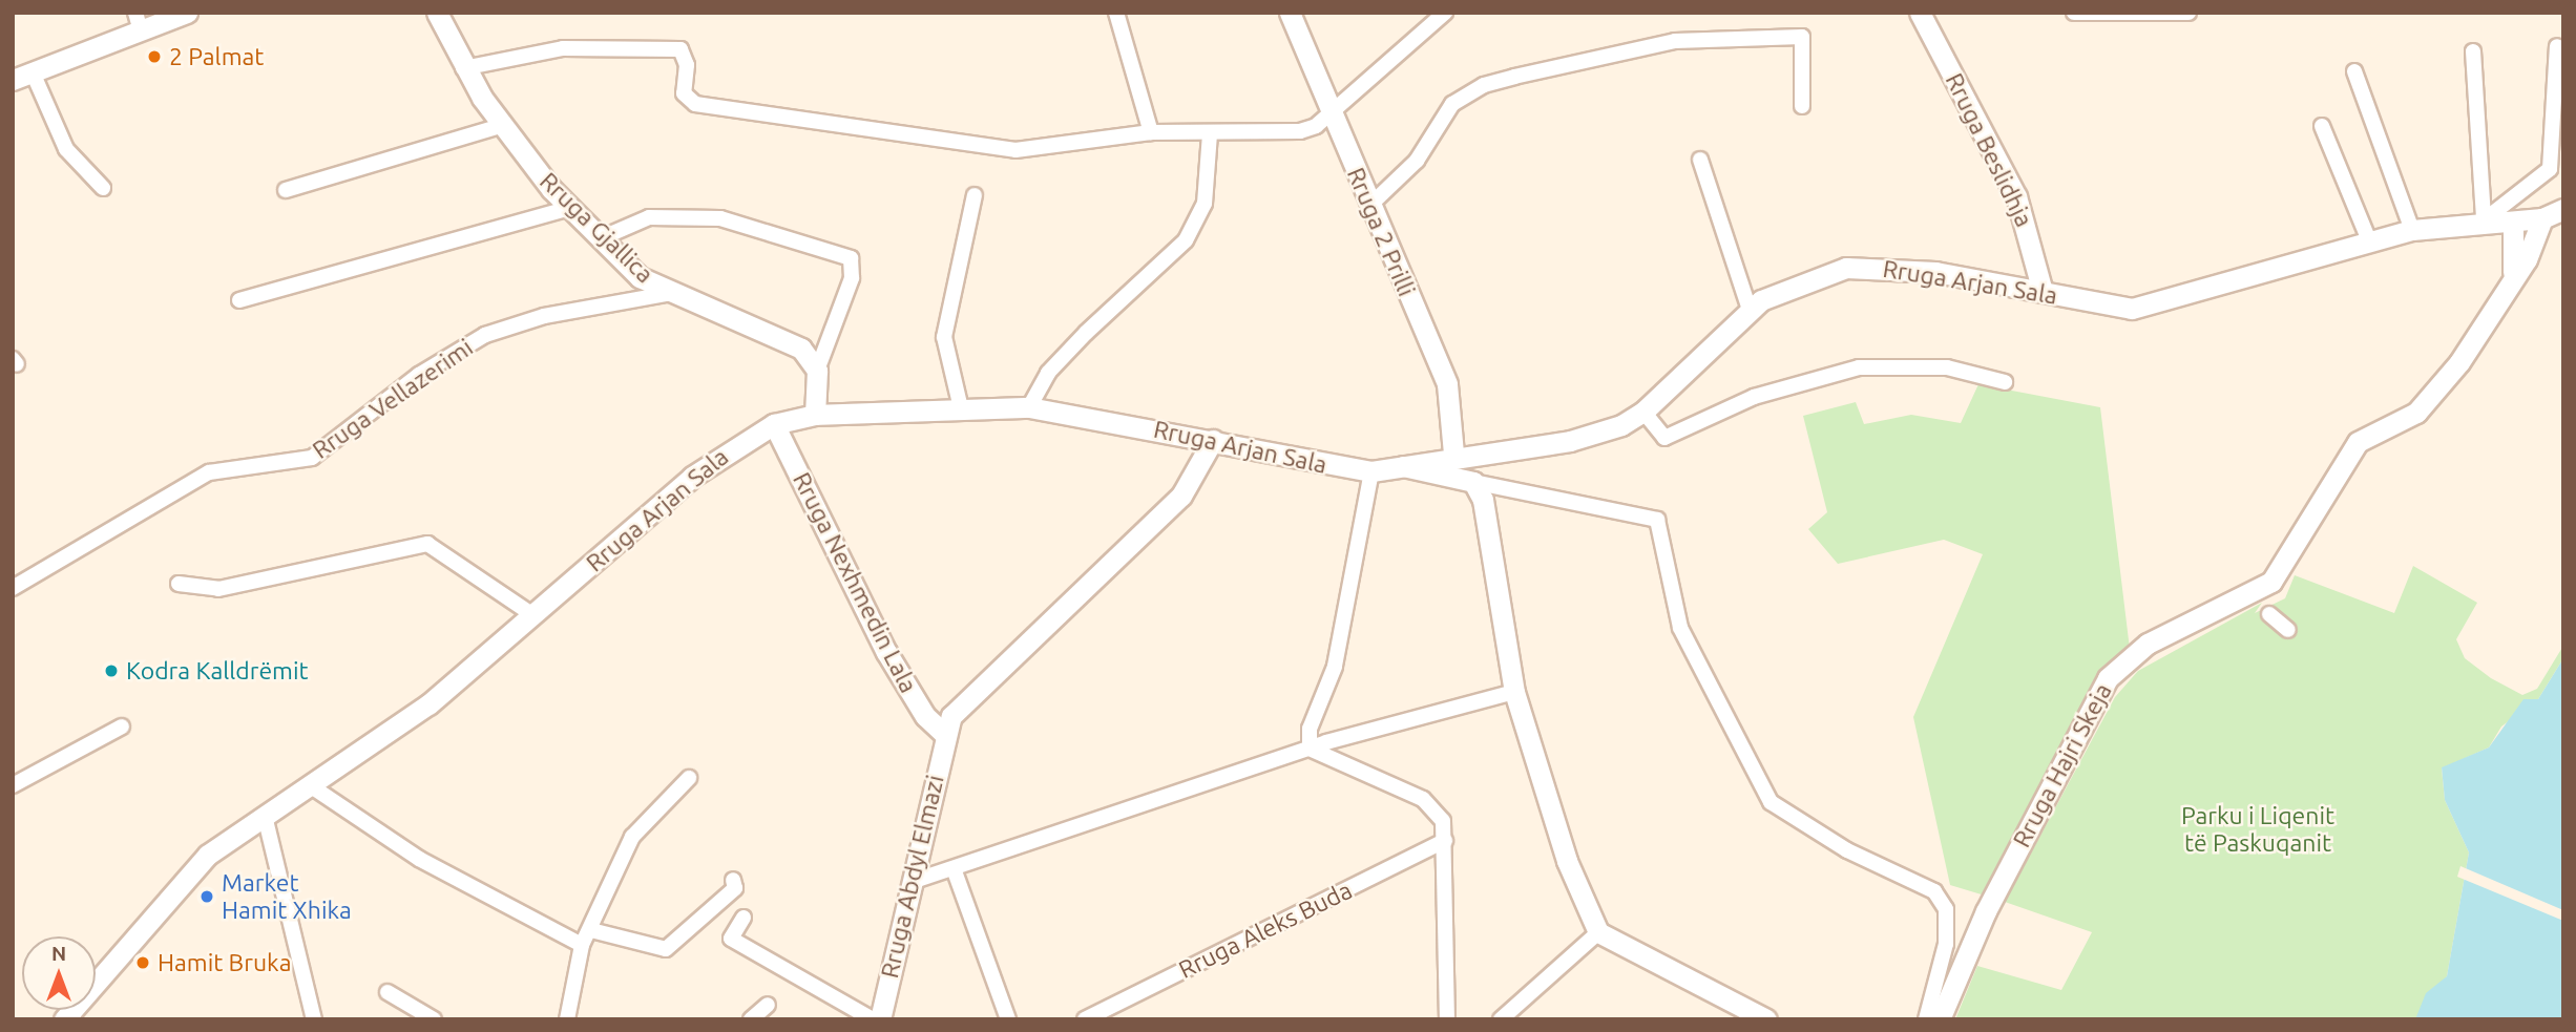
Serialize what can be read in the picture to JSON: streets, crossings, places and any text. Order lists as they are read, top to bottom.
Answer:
{
  "streets": {
    "street": [
      "Rruga Beslidhja",
      "Rruga Gjallica",
      "Rruga 2 Prilli",
      "Rruga Arjan Sala",
      "Rruga Vellazerimi",
      "Rruga Nexhmedin Lala",
      "Rruga Hajri Skeja",
      "Rruga Abdyl Elmazi",
      "Rruga Aleks Buda"
    ]
  },
  "crossings": [
    ["Rruga Beslidhja", "Rruga Arjan Sala"],
    ["Rruga Gjallica", "Rruga Vellazerimi"],
    ["Rruga 2 Prilli", "Rruga Arjan Sala"],
    ["Rruga Arjan Sala", "Rruga Nexhmedin Lala"],
    ["Rruga Arjan Sala", "Rruga Hajri Skeja"],
    ["Rruga Arjan Sala", "Rruga Abdyl Elmazi"],
    ["Rruga Nexhmedin Lala", "Rruga Abdyl Elmazi"]
  ],
  "parks": ["Parku i Liqenit të Paskuqanit"],
  "places": [
    "2 Palmat",
    "Kodra Kalldrëmit",
    "Market Hamit Xhika",
    "Hamit Bruka"
  ],
  "north": "top"
}
